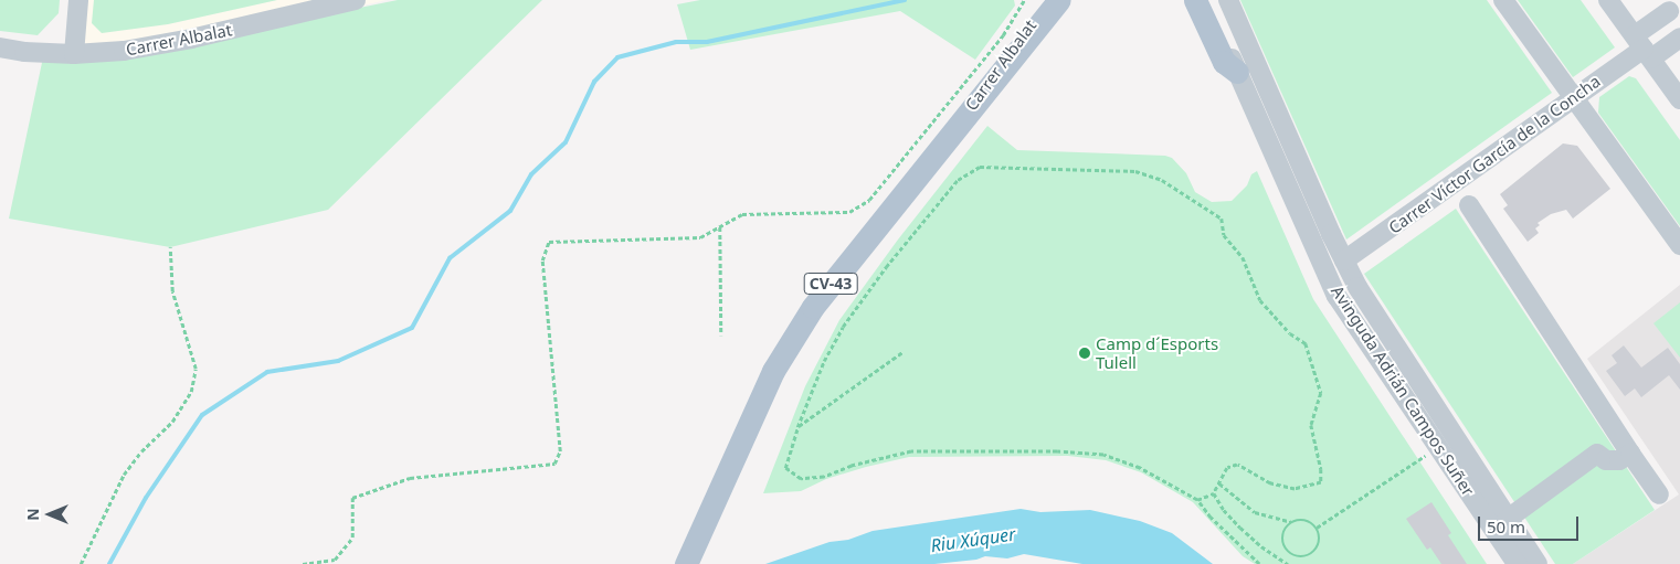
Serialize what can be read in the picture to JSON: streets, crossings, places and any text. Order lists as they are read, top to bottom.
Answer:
{
  "streets": {
    "main road": ["CV-43"],
    "street": ["Carrer Albalat", "Carrer Víctor García de la Concha", "Avinguda Adrián Campos Suñer"]
  },
  "crossings": [
    ["Carrer Albalat", "CV-43"],
    ["Carrer Víctor García de la Concha", "Avinguda Adrián Campos Suñer"]
  ],
  "water": ["Riu Xúquer"],
  "places": ["Camp d´Esports Tulell"],
  "scale_bar": "50 m",
  "north": "left"
}
